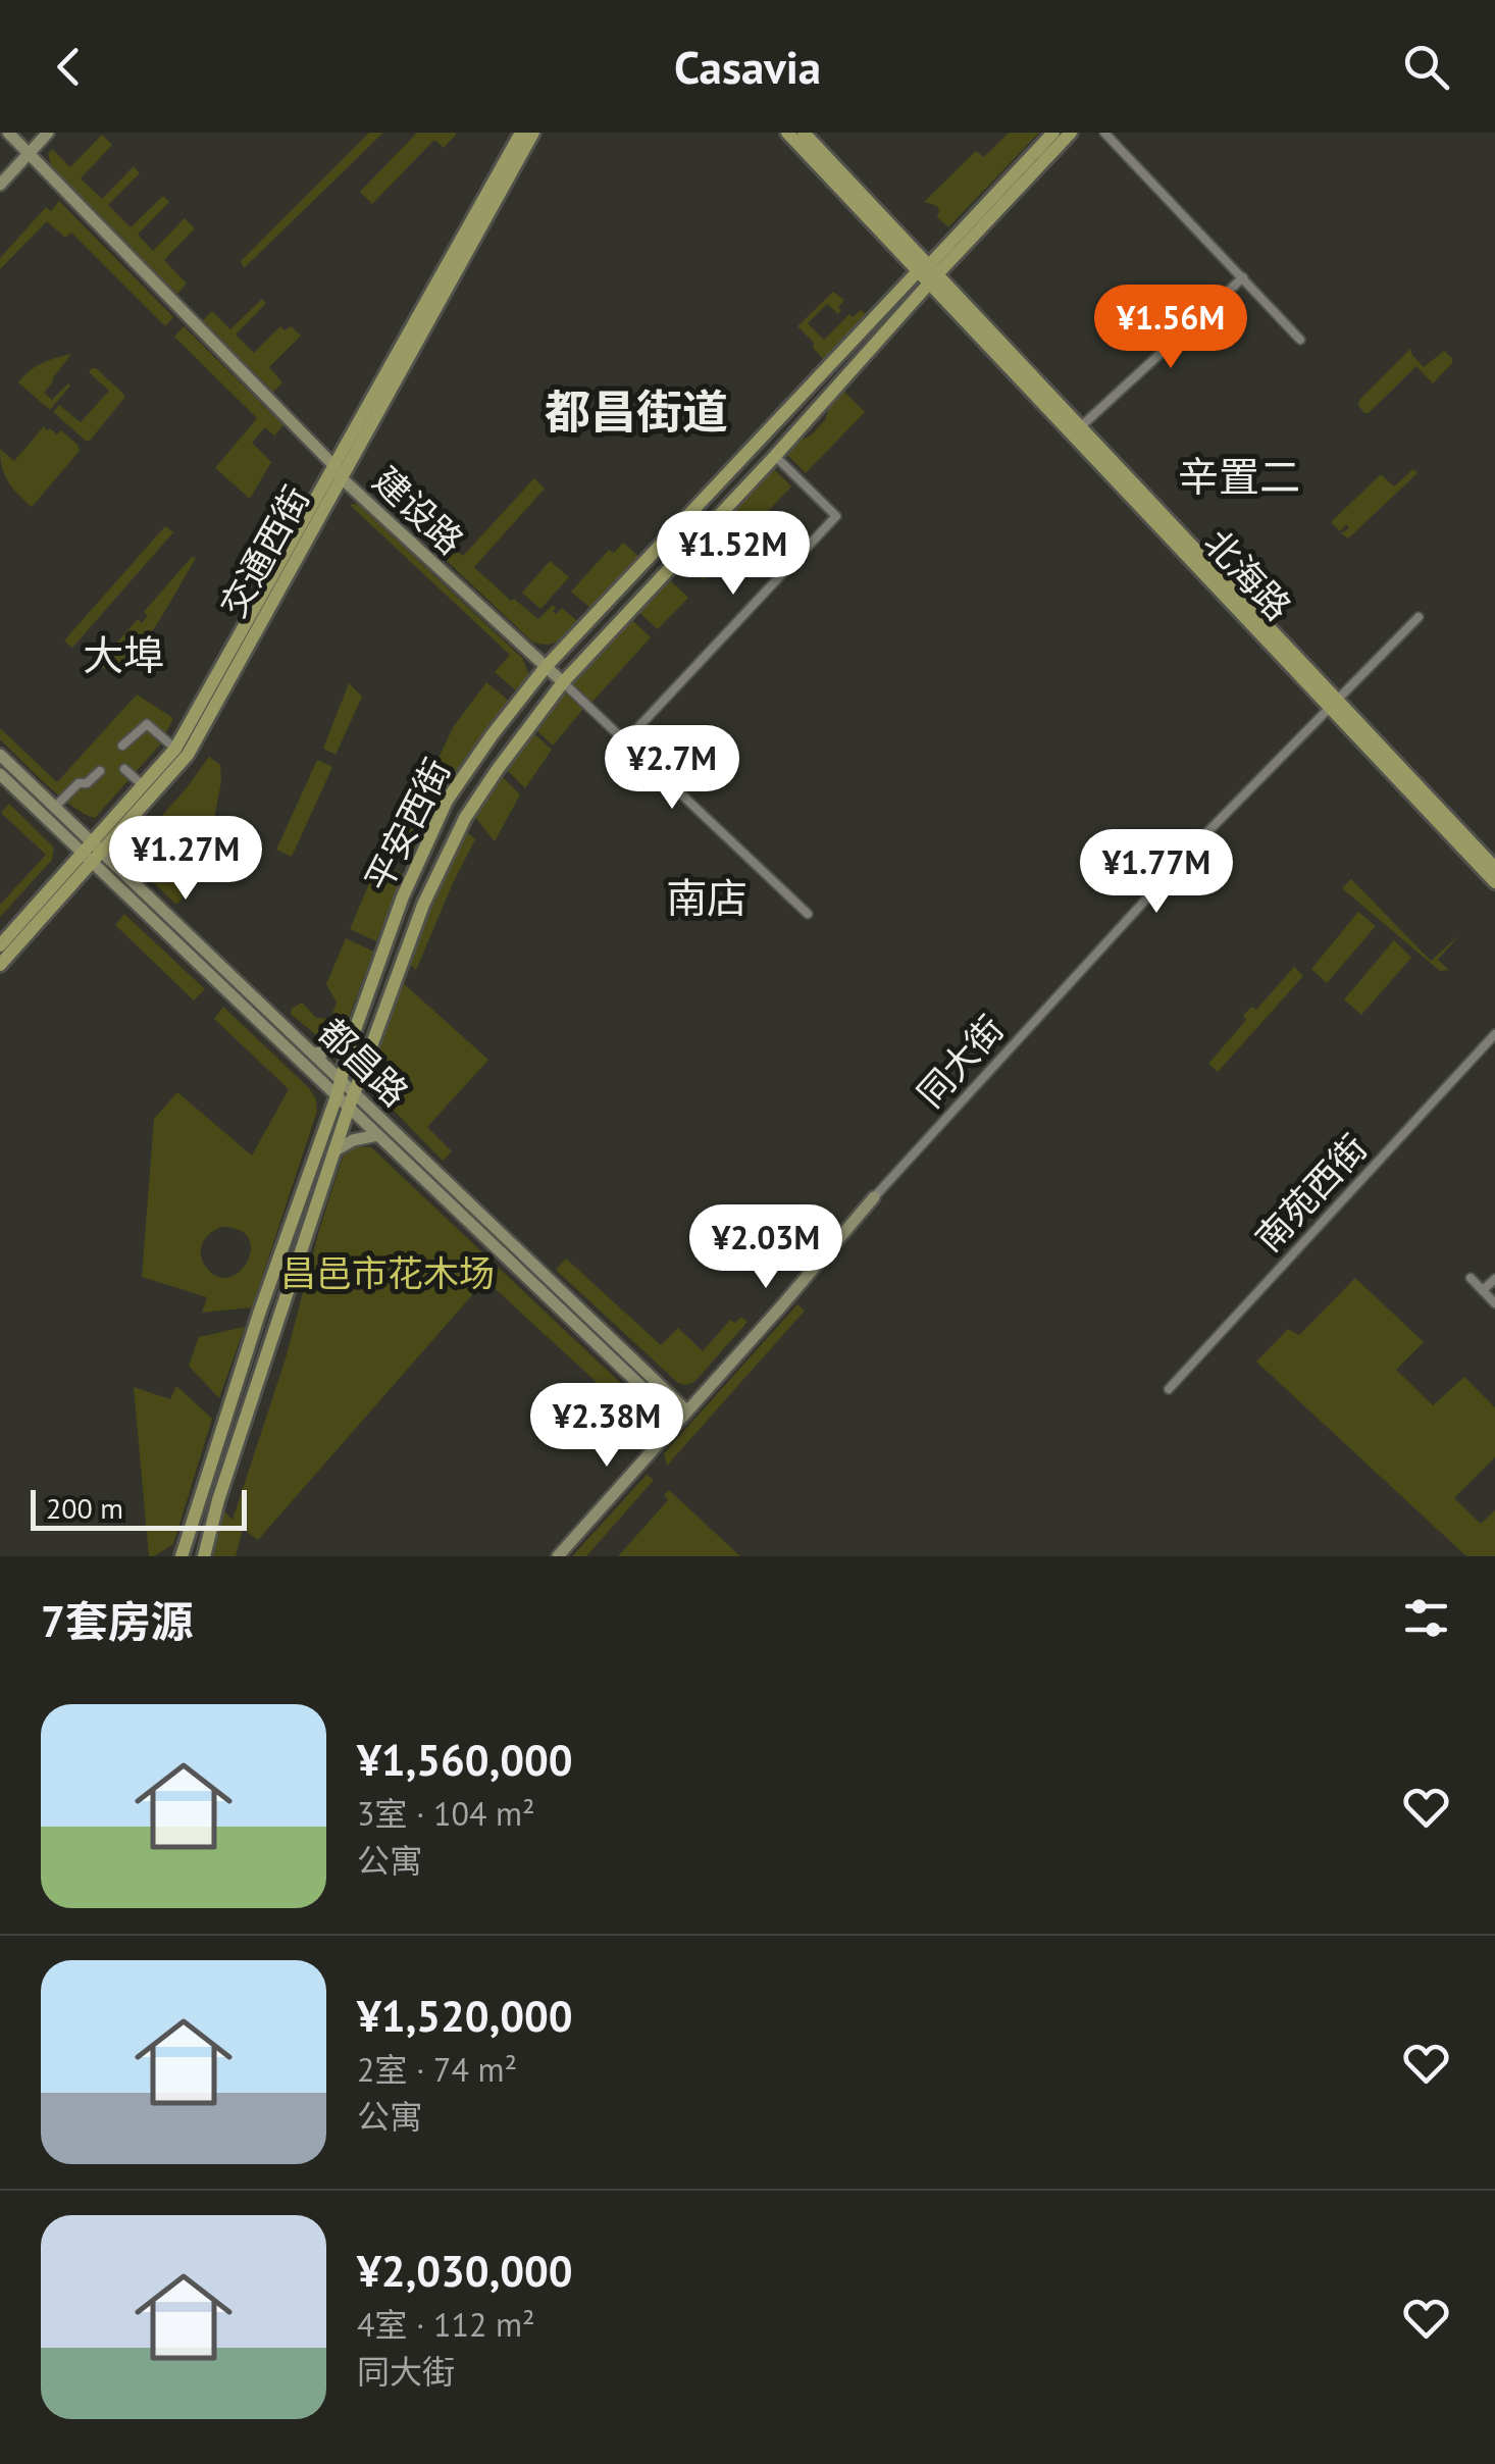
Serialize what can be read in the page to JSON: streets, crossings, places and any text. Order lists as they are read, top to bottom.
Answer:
{
  "streets": {
    "main road": ["交通西街", "北海路", "平安西街"],
    "street": [
      "建设路",
      "同大街",
      "都昌路",
      "南苑西街"
    ]
  },
  "crossings": [
    ["建设路", "交通西街"],
    ["建设路", "平安西街"],
    ["交通西街", "都昌路"],
    ["北海路", "平安西街"],
    ["北海路", "同大街"],
    ["平安西街", "都昌路"],
    ["同大街", "都昌路"]
  ],
  "districts": [
    "都昌街道",
    "辛置二",
    "大埠",
    "南店"
  ],
  "parks": ["昌邑市花木场"],
  "scale_bar": "200 m",
  "page": {
    "header": "Casavia",
    "price": [
      "¥1.56M",
      "¥1.52M",
      "¥2.7M",
      "¥1.27M",
      "¥1.77M",
      "¥2.03M",
      "¥2.38M"
    ],
    "scale": "200 m",
    "heading": "7套房源",
    "list": [
      {
        "name": "¥1,560,000",
        "note": "3室 · 104 m² · 公寓"
      },
      {
        "name": "¥1,520,000",
        "note": "2室 · 74 m² · 公寓"
      },
      {
        "name": "¥2,030,000",
        "note": "4室 · 112 m² · 同大街"
      }
    ]
  }
}
